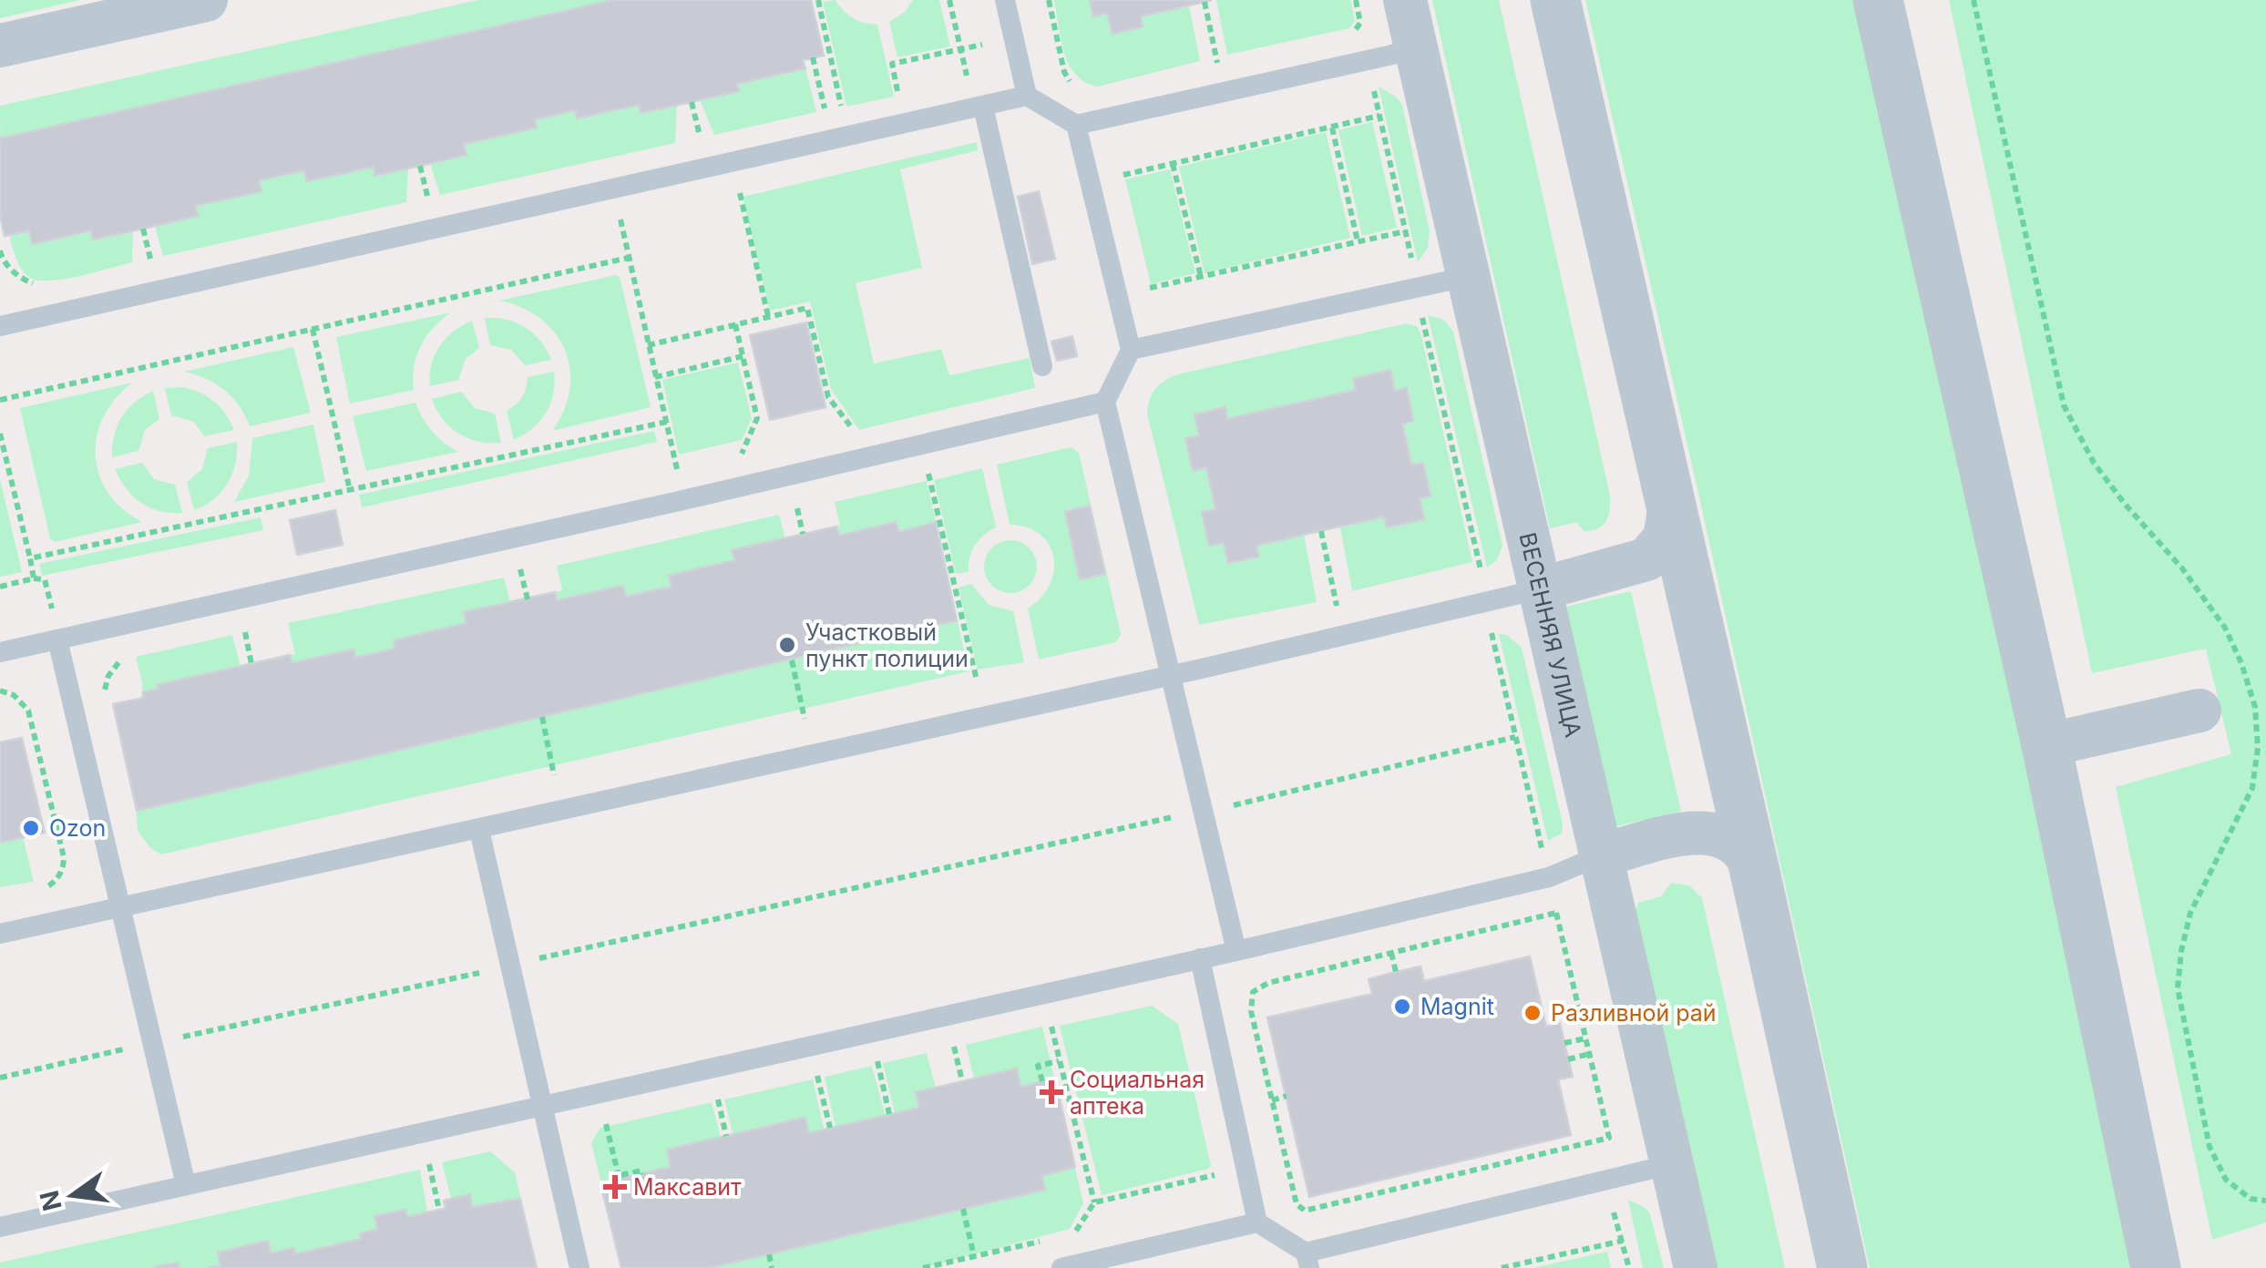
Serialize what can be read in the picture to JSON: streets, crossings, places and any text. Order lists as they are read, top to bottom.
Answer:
{
  "streets": {
    "street": ["ВЕСЕННЯЯ УЛИЦА"]
  },
  "places": {
    "other": [
      "Участковый пункт полиции",
      "Ozon",
      "Magnit",
      "Разливной рай"
    ],
    "health": ["Социальная аптека", "Максавит"]
  },
  "north": "left"
}
